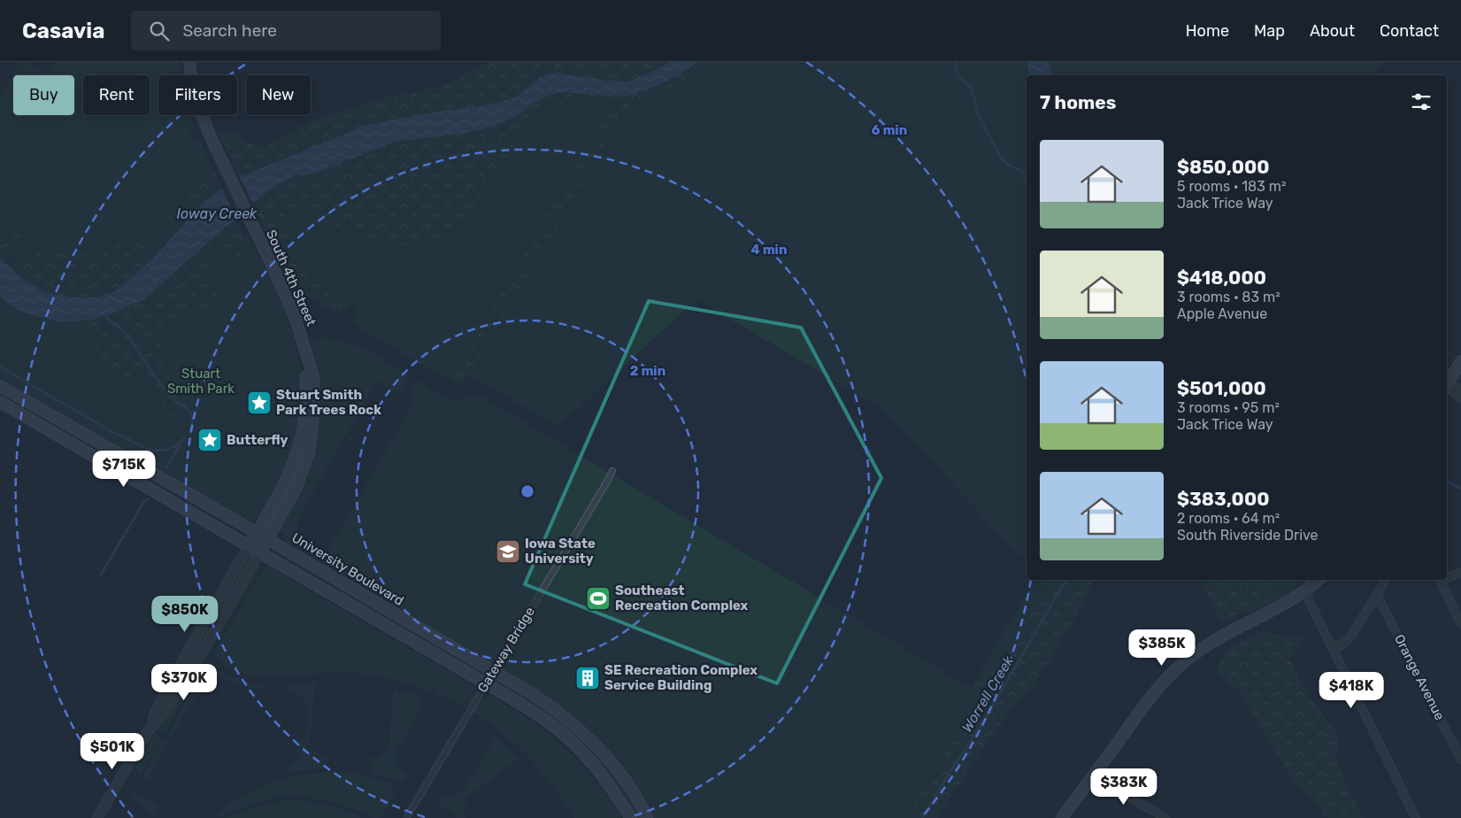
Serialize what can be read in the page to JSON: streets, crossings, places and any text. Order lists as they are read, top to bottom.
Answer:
{
  "streets": {
    "main road": ["South 4th Street", "University Boulevard"],
    "street": ["Gateway Bridge", "Orange Avenue"]
  },
  "crossings": [
    ["South 4th Street", "University Boulevard"]
  ],
  "water": ["Ioway Creek", "Worrell Creek"],
  "parks": ["Stuart Smith Park"],
  "places": {
    "place": ["Stuart Smith Park Trees Rock", "Butterfly"],
    "school or university": ["Iowa State University"],
    "sports": ["Southeast Recreation Complex"],
    "building": ["SE Recreation Complex Service Building"]
  },
  "page": {
    "header": "Casavia",
    "search": "Search here",
    "nav": [
      "Home",
      "Map",
      "About",
      "Contact"
    ],
    "chip": [
      "Buy",
      "Rent",
      "Filters",
      "New"
    ],
    "heading": "7 homes",
    "list": [
      {
        "name": "$850,000",
        "note": "5 rooms · 183 m² · Jack Trice Way"
      },
      {
        "name": "$418,000",
        "note": "3 rooms · 83 m² · Apple Avenue"
      },
      {
        "name": "$501,000",
        "note": "3 rooms · 95 m² · Jack Trice Way"
      },
      {
        "name": "$383,000",
        "note": "2 rooms · 64 m² · South Riverside Drive"
      }
    ],
    "price": [
      "$715K",
      "$850K",
      "$385K",
      "$370K",
      "$418K",
      "$501K",
      "$383K"
    ]
  },
  "rings": ["6 min", "4 min", "2 min"]
}
